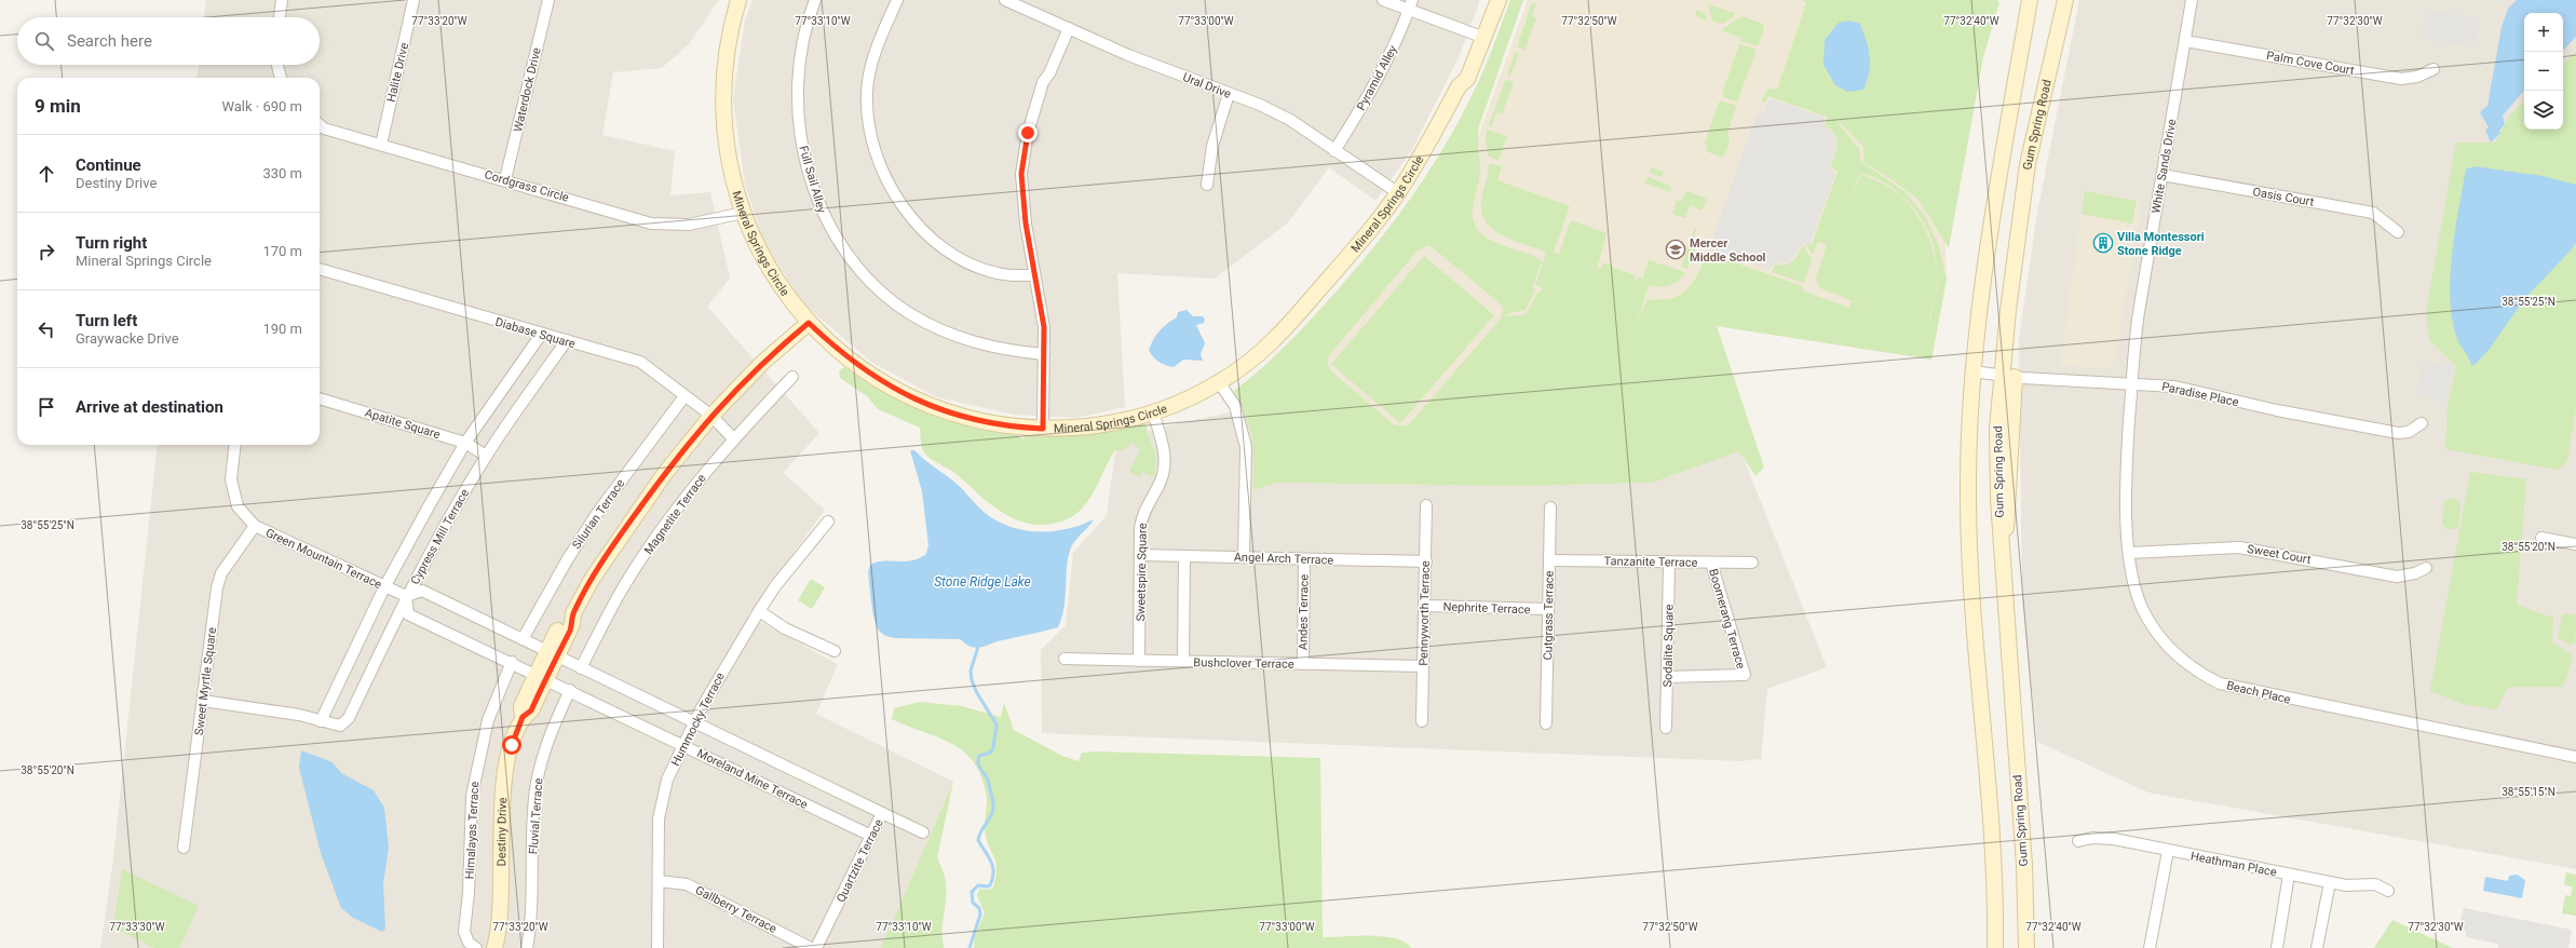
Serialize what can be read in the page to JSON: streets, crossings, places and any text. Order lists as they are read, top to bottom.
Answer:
{
  "streets": {
    "street": [
      "Palm Cove Court",
      "Halite Drive",
      "Pyramid Alley",
      "Ural Drive",
      "Waterdock Drive",
      "Gum Spring Road",
      "White Sands Drive",
      "Full Sail Alley",
      "Cordgrass Circle",
      "Oasis Court",
      "Mineral Springs Circle",
      "Diabase Square",
      "Paradise Place",
      "Apatite Square",
      "Silurian Terrace",
      "Magnetite Terrace",
      "Cypress Mill Terrace",
      "Sweet Court",
      "Green Mountain Terrace",
      "Angel Arch Terrace",
      "Tanzanite Terrace",
      "Sweetspire Square",
      "Nephrite Terrace",
      "Andes Terrace",
      "Pennyworth Terrace",
      "Cutgrass Terrace",
      "Boomerang Terrace",
      "Sodalite Square",
      "Bushclover Terrace",
      "Sweet Myrtle Square",
      "Beach Place",
      "Hummocky Terrace",
      "Moreland Mine Terrace",
      "Fluvial Terrace",
      "Himalayas Terrace",
      "Destiny Drive",
      "Quartzite Terrace",
      "Heathman Place",
      "Gallberry Terrace"
    ]
  },
  "crossings": [
    ["Palm Cove Court", "White Sands Drive"],
    ["Halite Drive", "Cordgrass Circle"],
    ["Pyramid Alley", "Ural Drive"],
    ["Ural Drive", "Mineral Springs Circle"],
    ["Waterdock Drive", "Cordgrass Circle"],
    ["Gum Spring Road", "Paradise Place"],
    ["White Sands Drive", "Oasis Court"],
    ["White Sands Drive", "Paradise Place"],
    ["White Sands Drive", "Beach Place"],
    ["Cordgrass Circle", "Mineral Springs Circle"],
    ["Mineral Springs Circle", "Sweetspire Square"],
    ["Mineral Springs Circle", "Destiny Drive"],
    ["Diabase Square", "Silurian Terrace"],
    ["Diabase Square", "Magnetite Terrace"],
    ["Diabase Square", "Cypress Mill Terrace"],
    ["Diabase Square", "Destiny Drive"],
    ["Paradise Place", "Beach Place"],
    ["Apatite Square", "Cypress Mill Terrace"],
    ["Cypress Mill Terrace", "Green Mountain Terrace"],
    ["Cypress Mill Terrace", "Sweet Myrtle Square"],
    ["Sweet Court", "Beach Place"],
    ["Green Mountain Terrace", "Sweet Myrtle Square"],
    ["Angel Arch Terrace", "Sweetspire Square"],
    ["Angel Arch Terrace", "Andes Terrace"],
    ["Angel Arch Terrace", "Pennyworth Terrace"],
    ["Tanzanite Terrace", "Cutgrass Terrace"],
    ["Tanzanite Terrace", "Boomerang Terrace"],
    ["Tanzanite Terrace", "Sodalite Square"],
    ["Sweetspire Square", "Bushclover Terrace"],
    ["Nephrite Terrace", "Pennyworth Terrace"],
    ["Nephrite Terrace", "Cutgrass Terrace"],
    ["Andes Terrace", "Bushclover Terrace"],
    ["Pennyworth Terrace", "Bushclover Terrace"],
    ["Boomerang Terrace", "Sodalite Square"],
    ["Hummocky Terrace", "Moreland Mine Terrace"],
    ["Hummocky Terrace", "Gallberry Terrace"],
    ["Moreland Mine Terrace", "Fluvial Terrace"],
    ["Moreland Mine Terrace", "Destiny Drive"],
    ["Moreland Mine Terrace", "Quartzite Terrace"]
  ],
  "water": ["Stone Ridge Lake"],
  "places": {
    "building": ["Villa Montessori Stone Ridge"],
    "school or university": ["Mercer Middle School"]
  },
  "page": {
    "map_buttons": ["+", "−"],
    "search": "Search here",
    "heading": ["9 min", "Walk · 690 m"],
    "list": [
      ["Continue", "Destiny Drive", "330 m"],
      ["Turn right", "Mineral Springs Circle", "170 m"],
      ["Turn left", "Graywacke Drive", "190 m"],
      "Arrive at destination"
    ]
  },
  "coordinates": [
    "77°33'20\"W",
    "77°33'10\"W",
    "77°33'00\"W",
    "77°32'50\"W",
    "77°32'40\"W",
    "77°32'30\"W",
    "38°55'25\"N",
    "38°55'20\"N",
    "38°55'15\"N",
    "77°33'30\"W"
  ]
}
